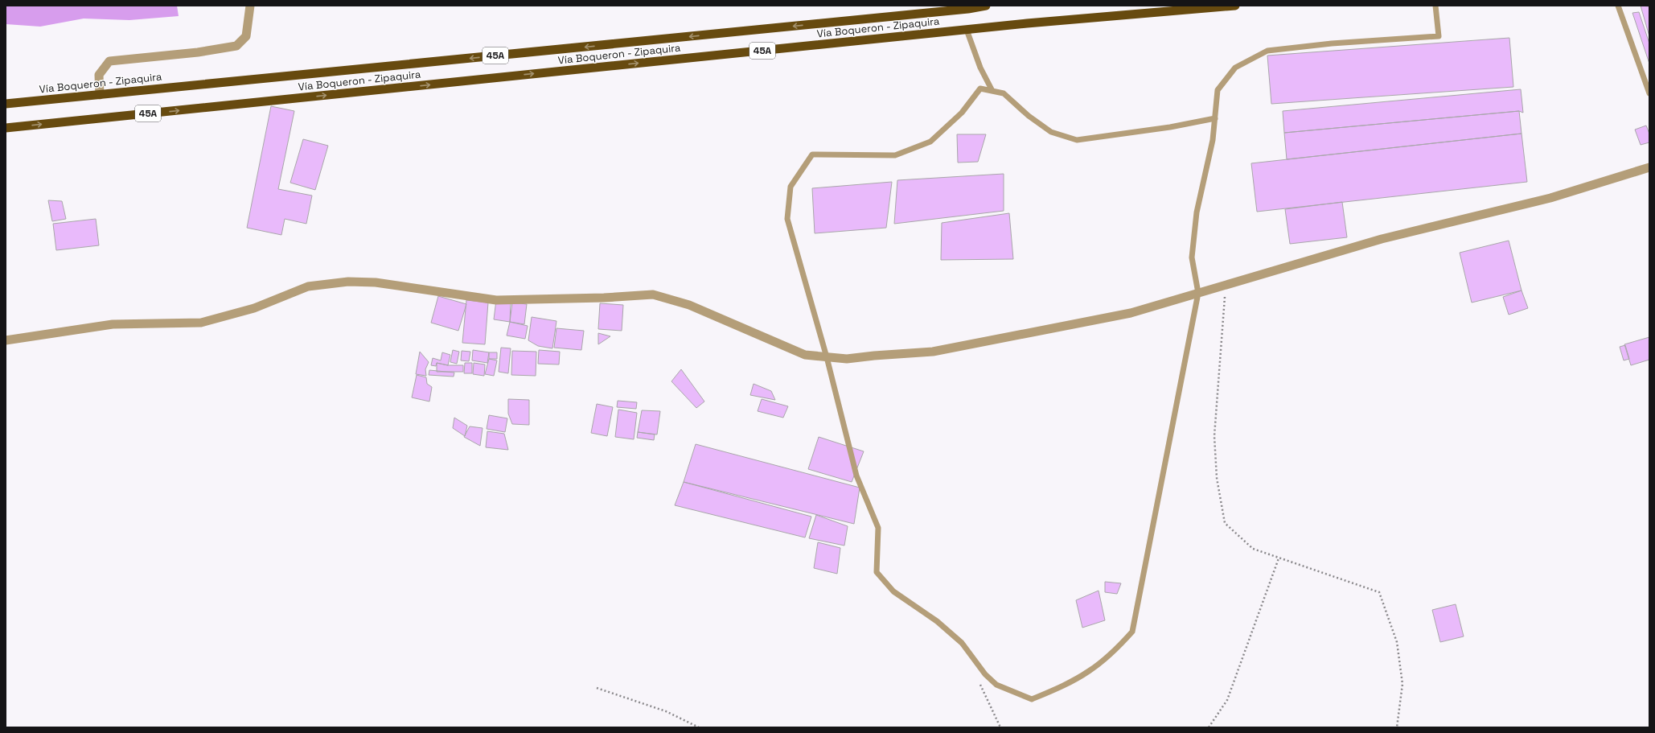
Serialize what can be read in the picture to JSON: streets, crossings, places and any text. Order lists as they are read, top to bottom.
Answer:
{
  "streets": {
    "highway": ["Vía Boqueron - Zipaquira", "45A"]
  }
}
